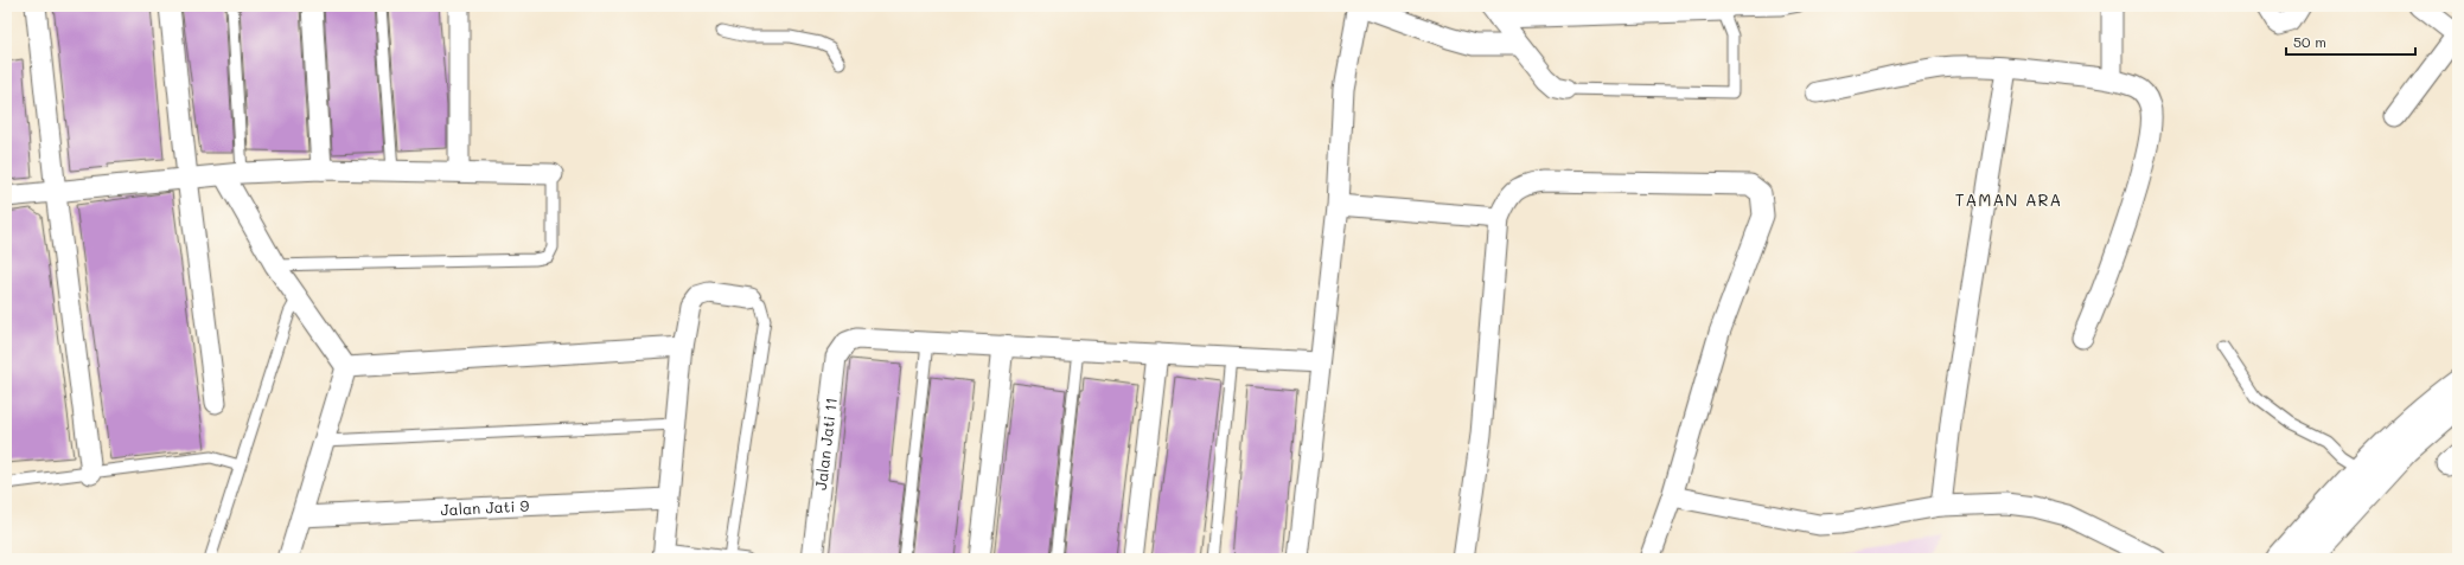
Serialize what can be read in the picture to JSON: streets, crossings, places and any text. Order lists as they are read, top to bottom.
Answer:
{
  "streets": {
    "street": ["Jalan Jati 11", "Jalan Jati 9"]
  },
  "districts": ["TAMAN ARA"],
  "scale_bar": "50 m"
}
